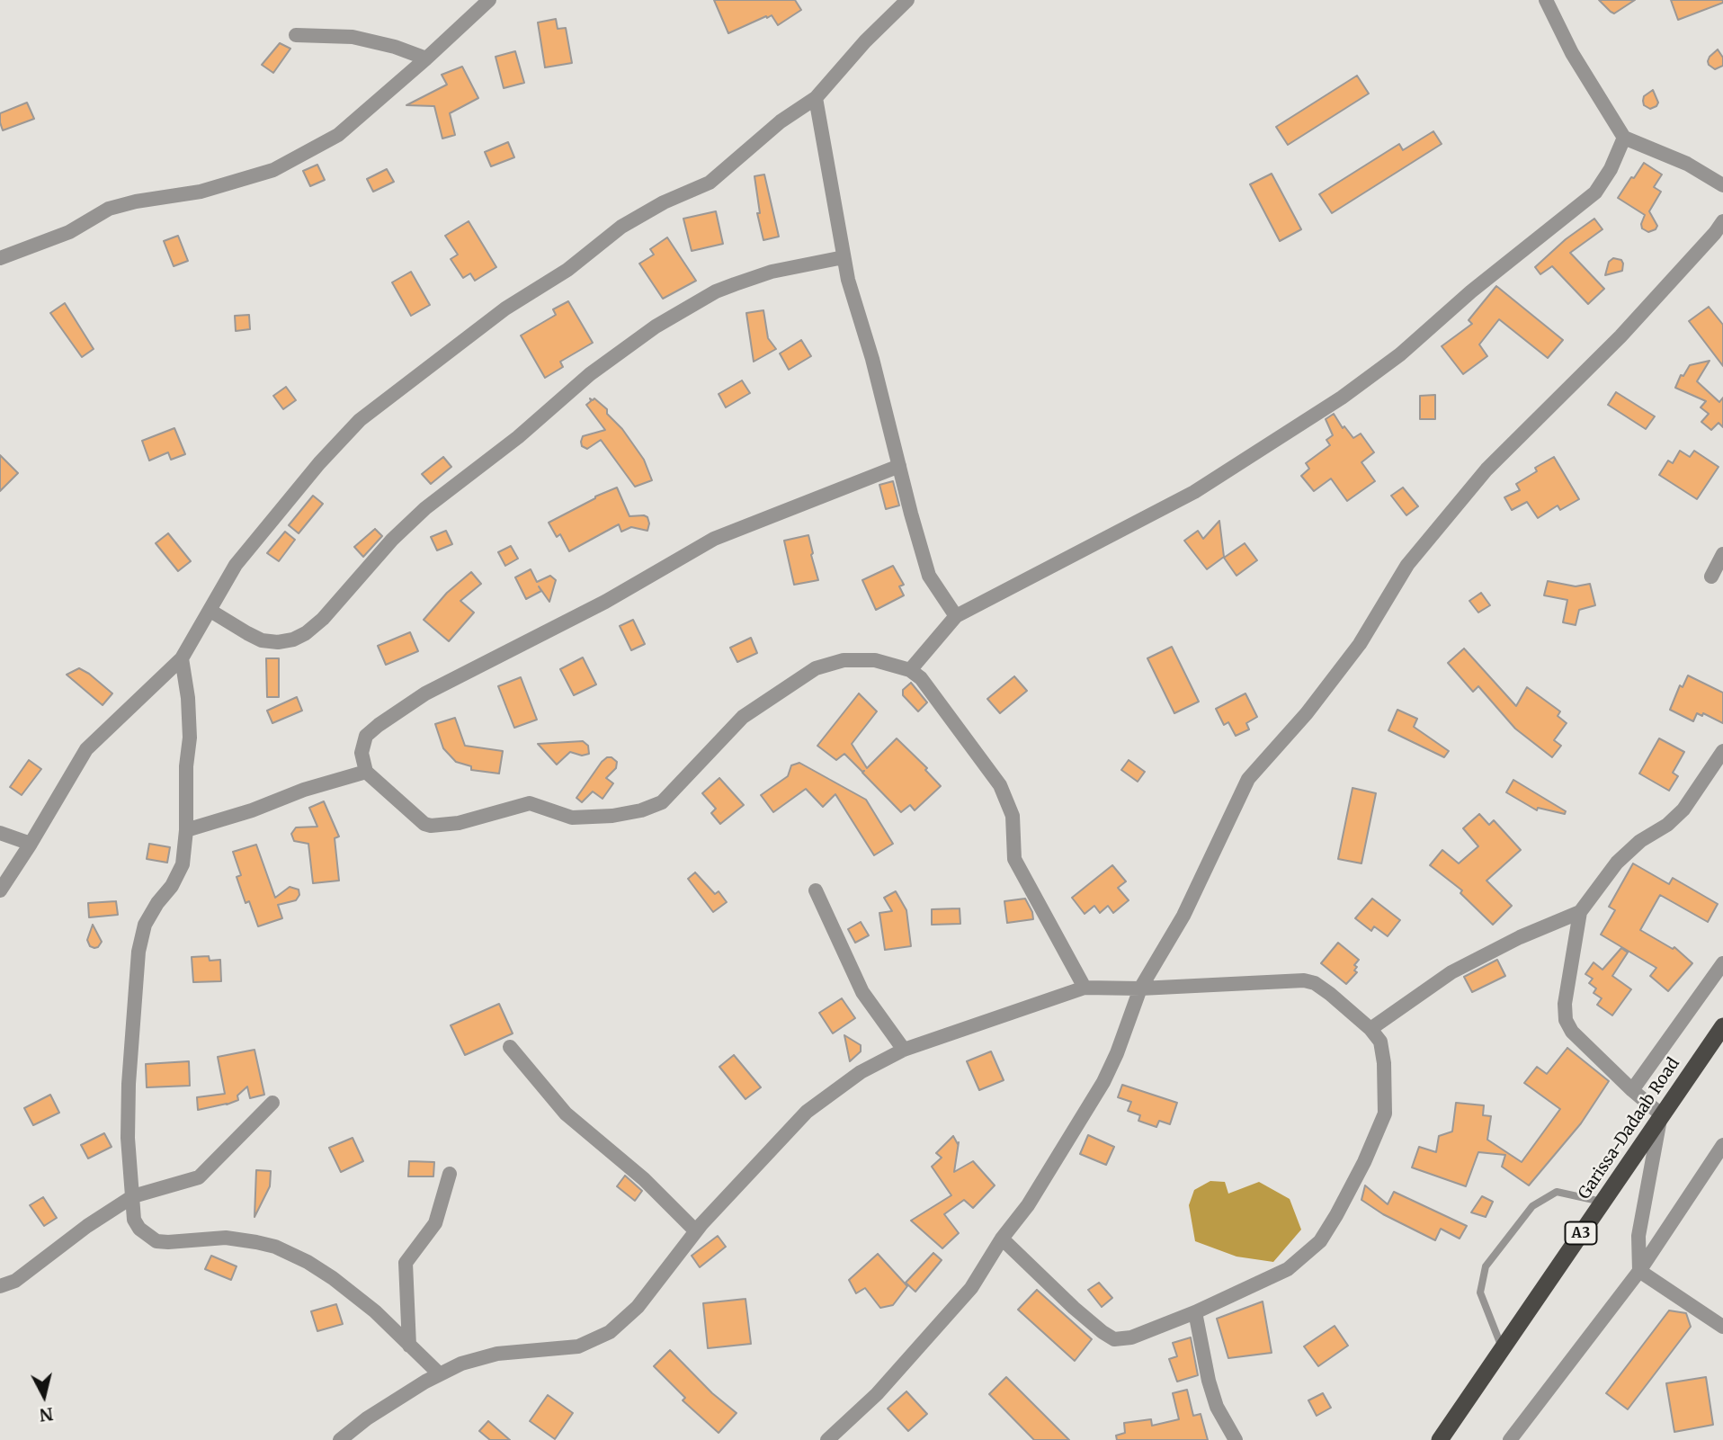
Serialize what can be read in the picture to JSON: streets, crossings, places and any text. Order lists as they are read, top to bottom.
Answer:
{
  "streets": {
    "highway": ["Garissa-Dadaab Road", "A3"]
  },
  "north": "bottom"
}
